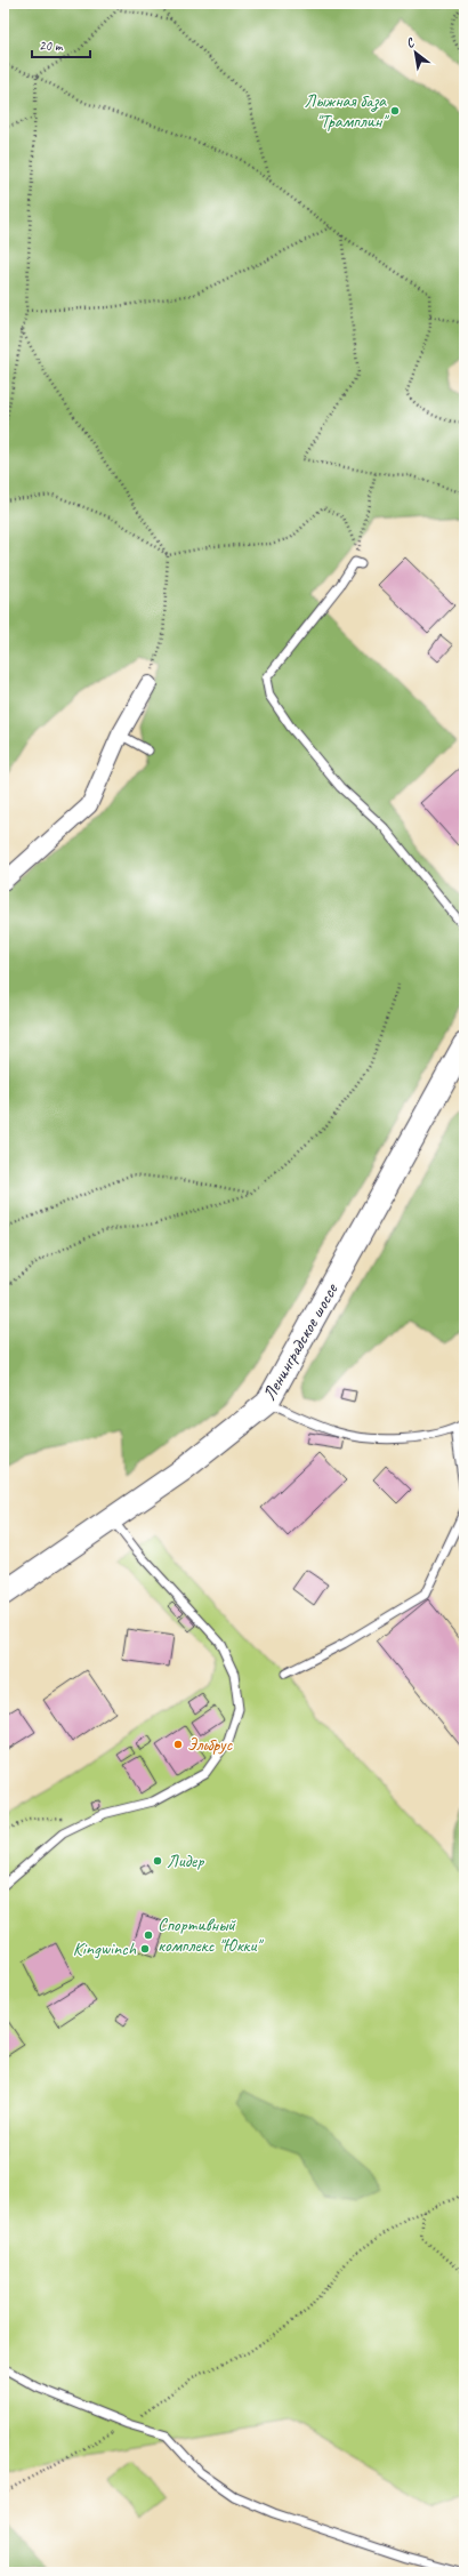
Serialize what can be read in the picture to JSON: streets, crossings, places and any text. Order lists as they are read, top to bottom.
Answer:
{
  "streets": {
    "main road": ["Ленинградское шоссе"]
  },
  "places": [
    "Лыжная база \"Трамплин\"",
    "Эльбрус",
    "Лидер",
    "Спортивный комплекс \"Юкки\"",
    "Kingwinch"
  ],
  "scale_bar": "20 m",
  "north": "top left"
}
